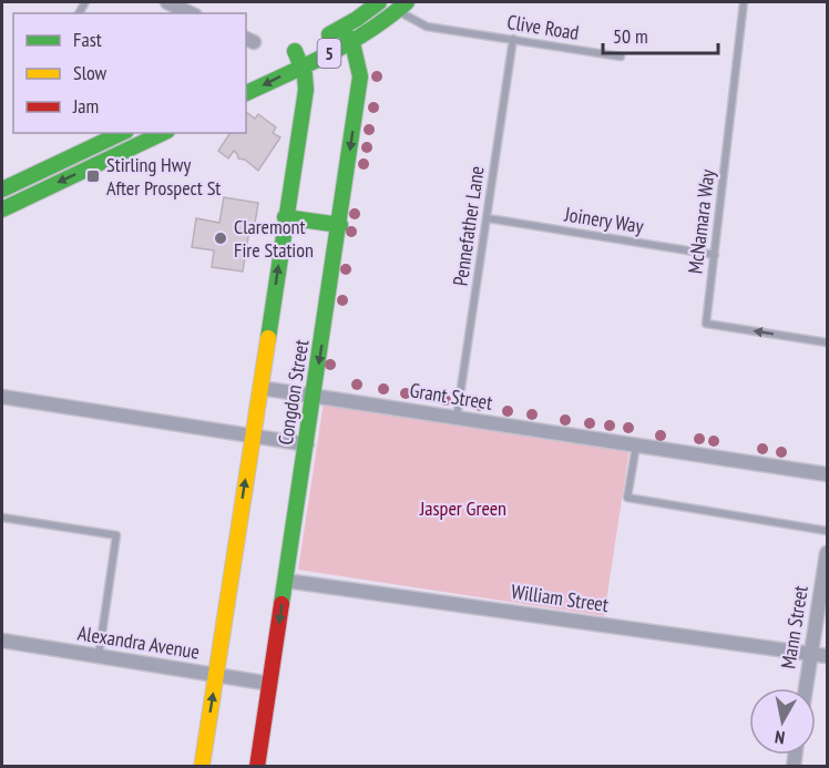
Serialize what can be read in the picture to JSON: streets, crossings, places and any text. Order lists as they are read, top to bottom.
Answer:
{
  "streets": {
    "main road": ["5", "Congdon Street"],
    "street": [
      "Grant Street",
      "William Street",
      "Mann Street",
      "Alexandra Avenue"
    ],
    "lane": [
      "Clive Road",
      "Joinery Way",
      "McNamara Way",
      "Pennefather Lane"
    ]
  },
  "crossings": [
    ["Clive Road", "5"],
    ["Clive Road", "Pennefather Lane"],
    ["5", "Congdon Street"],
    ["Joinery Way", "McNamara Way"],
    ["Joinery Way", "Pennefather Lane"],
    ["Pennefather Lane", "Grant Street"],
    ["Congdon Street", "Grant Street"],
    ["Congdon Street", "William Street"],
    ["Congdon Street", "Alexandra Avenue"],
    ["William Street", "Mann Street"]
  ],
  "parks": ["Jasper Green"],
  "places": {
    "transit": ["Stirling Hwy After Prospect St"],
    "other": ["Claremont Fire Station"]
  },
  "legend": ["Fast", "Slow", "Jam"],
  "scale_bar": "50 m",
  "north": "bottom"
}
